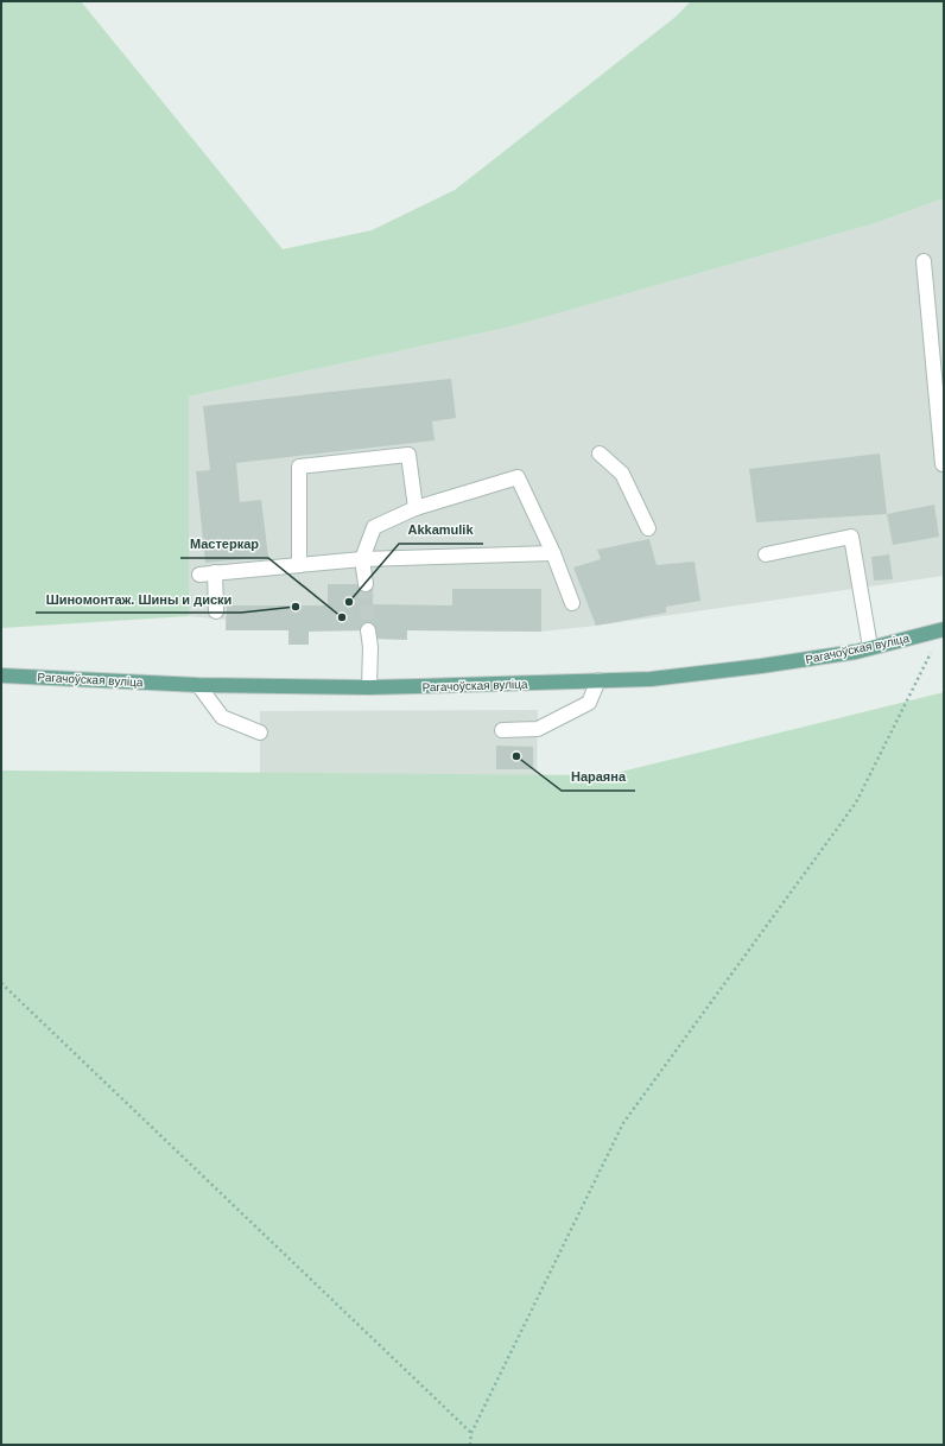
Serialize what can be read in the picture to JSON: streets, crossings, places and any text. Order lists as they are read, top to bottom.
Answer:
{
  "streets": {
    "main road": ["Рагачоўская вуліца"]
  },
  "places": [
    "Akkamulik",
    "Шиномонтаж. Шины и диски",
    "Мастеркар",
    "Нараяна"
  ]
}
